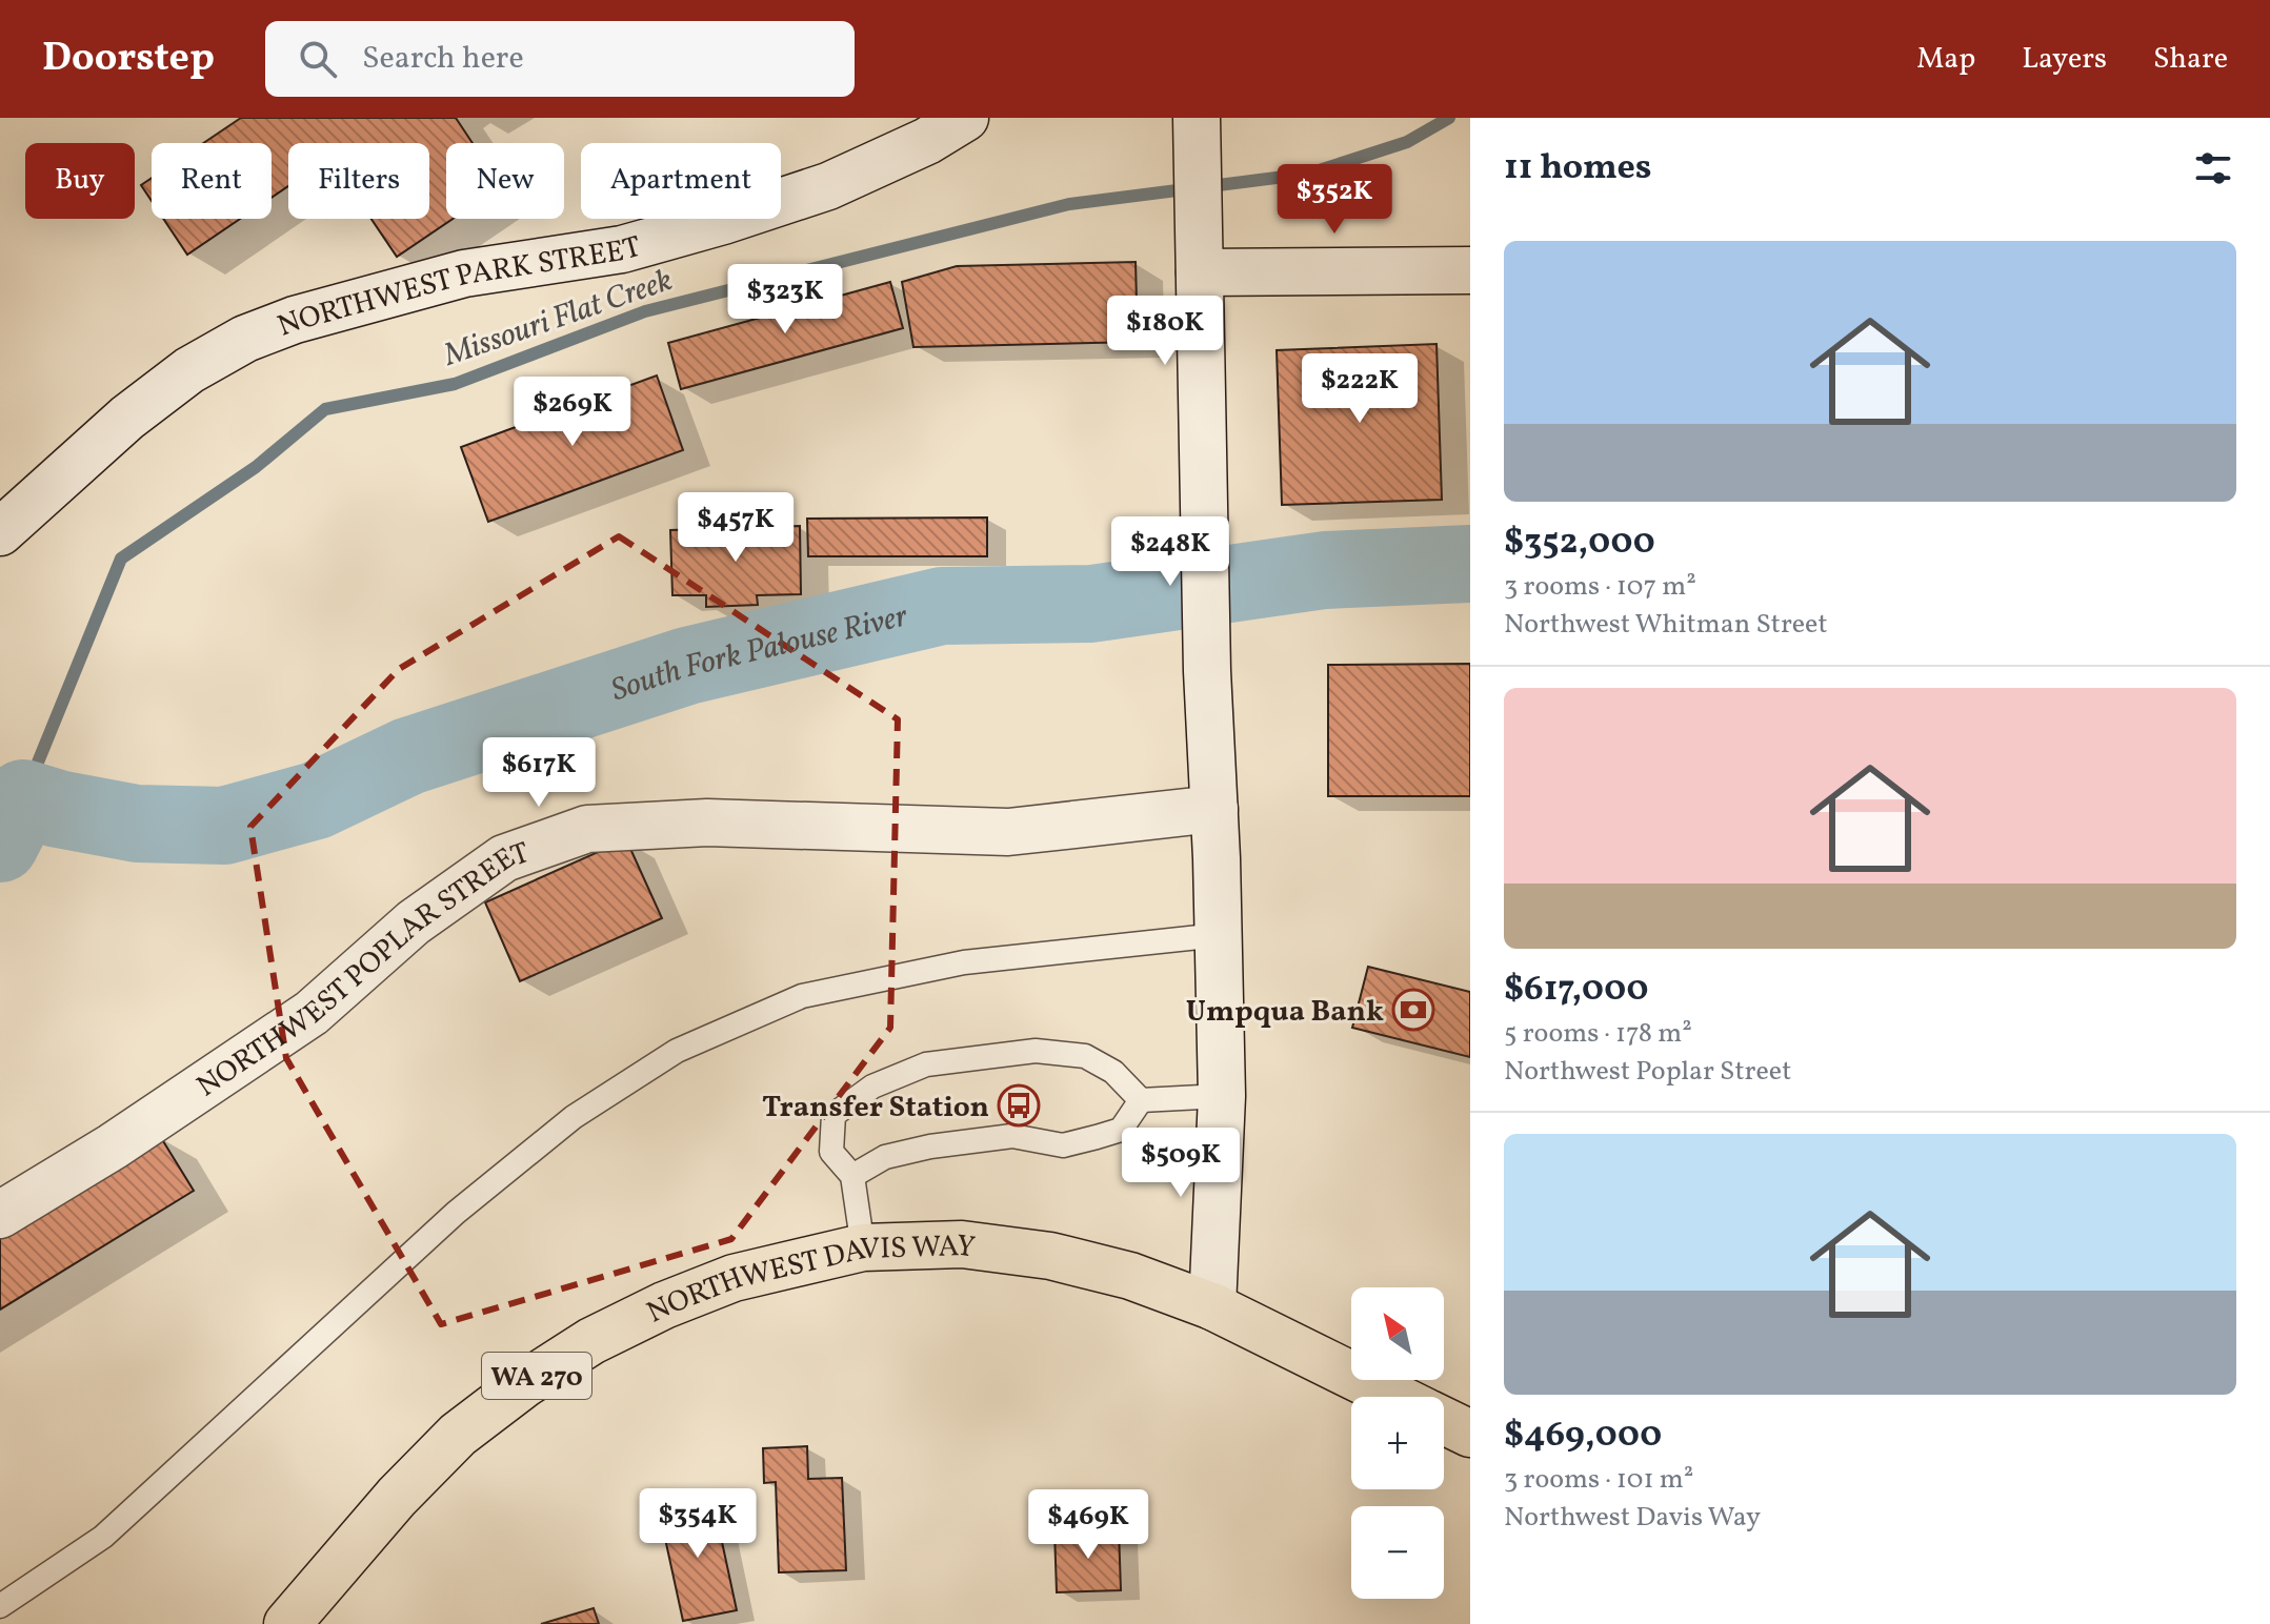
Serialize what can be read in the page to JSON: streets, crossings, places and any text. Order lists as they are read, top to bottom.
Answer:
{
  "streets": {
    "main road": ["NORTHWEST DAVIS WAY", "WA 270"],
    "street": ["NORTHWEST PARK STREET", "NORTHWEST POPLAR STREET"]
  },
  "water": ["Missouri Flat Creek", "South Fork Palouse River"],
  "places": {
    "bank": ["Umpqua Bank"],
    "bus stop": ["Transfer Station"]
  },
  "north": "top left",
  "page": {
    "header": "Doorstep",
    "search": "Search here",
    "nav": ["Map", "Layers", "Share"],
    "heading": "11 homes",
    "chip": [
      "Buy",
      "Rent",
      "Filters",
      "New",
      "Apartment"
    ],
    "price": [
      "$352K",
      "$323K",
      "$180K",
      "$222K",
      "$269K",
      "$457K",
      "$248K",
      "$617K",
      "$509K",
      "$354K",
      "$469K"
    ],
    "list": [
      {
        "name": "$352,000",
        "note": "3 rooms · 107 m² · Northwest Whitman Street"
      },
      {
        "name": "$617,000",
        "note": "5 rooms · 178 m² · Northwest Poplar Street"
      },
      {
        "name": "$469,000",
        "note": "3 rooms · 101 m² · Northwest Davis Way"
      }
    ],
    "map_buttons": ["+", "−"]
  }
}
